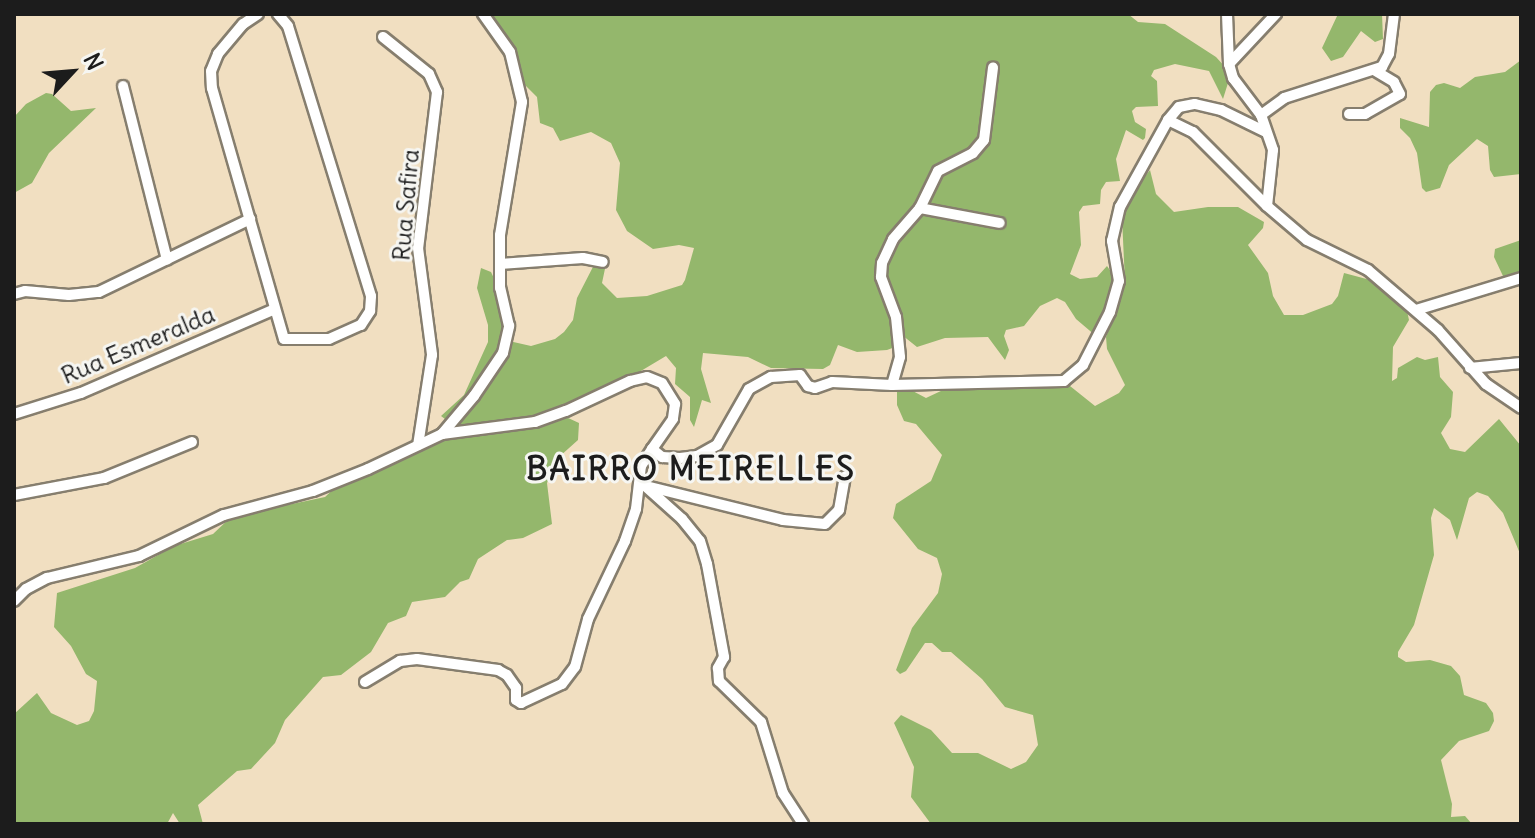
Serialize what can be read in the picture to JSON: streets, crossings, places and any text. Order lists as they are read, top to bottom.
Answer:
{
  "streets": {
    "street": ["Rua Safira", "Rua Esmeralda"]
  },
  "districts": ["BAIRRO MEIRELLES"],
  "north": "top right"
}
